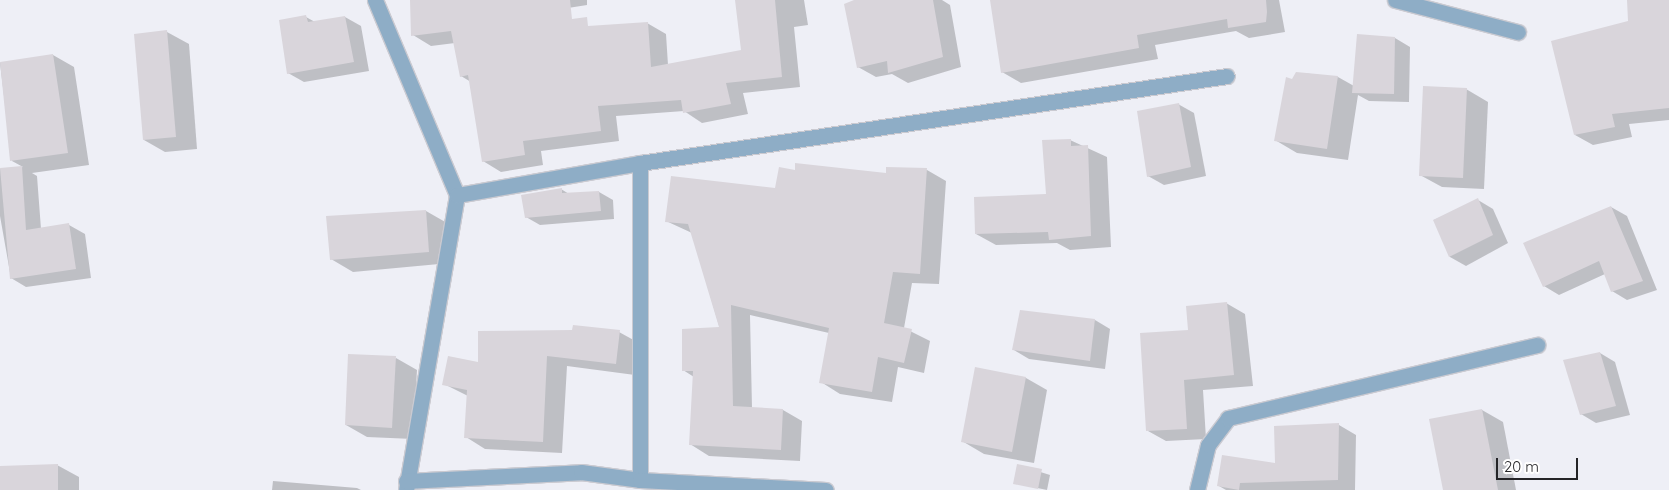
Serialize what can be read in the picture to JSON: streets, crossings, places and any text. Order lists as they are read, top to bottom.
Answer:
{
  "scale_bar": "20 m"
}
